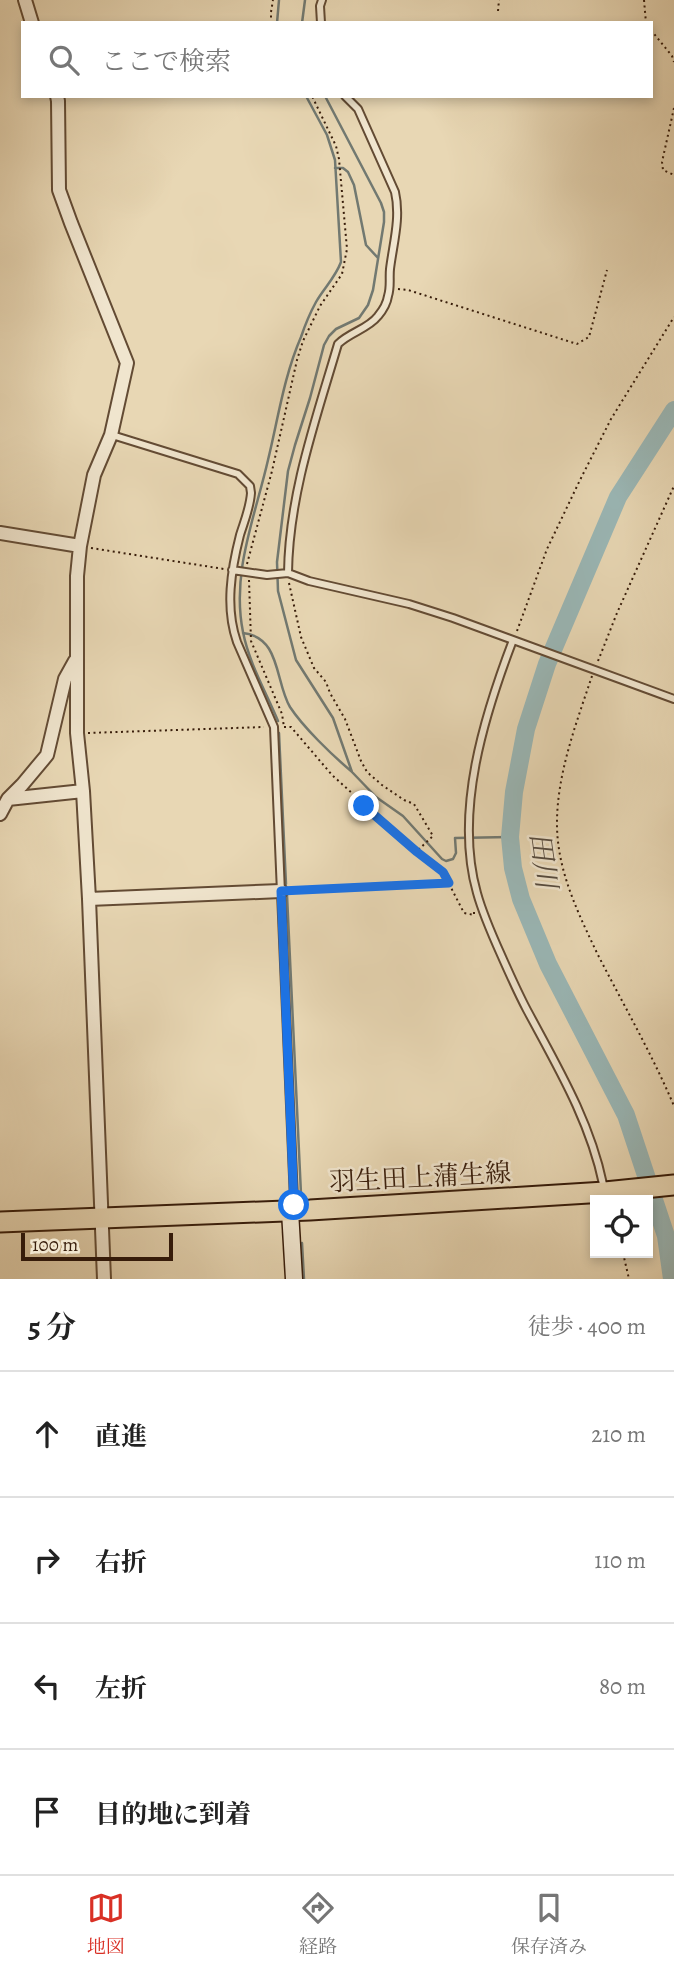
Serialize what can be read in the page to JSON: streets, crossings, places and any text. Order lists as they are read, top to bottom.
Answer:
{
  "streets": {
    "main road": ["羽生田上蒲生線"]
  },
  "water": ["田川"],
  "scale_bar": "100 m",
  "page": {
    "search": "ここで検索",
    "scale": "100 m",
    "heading": ["5 分", "徒歩 · 400 m"],
    "list": [
      ["直進", "210 m"],
      ["右折", "110 m"],
      ["左折", "80 m"],
      "目的地に到着"
    ],
    "nav": ["地図", "経路", "保存済み"]
  }
}
